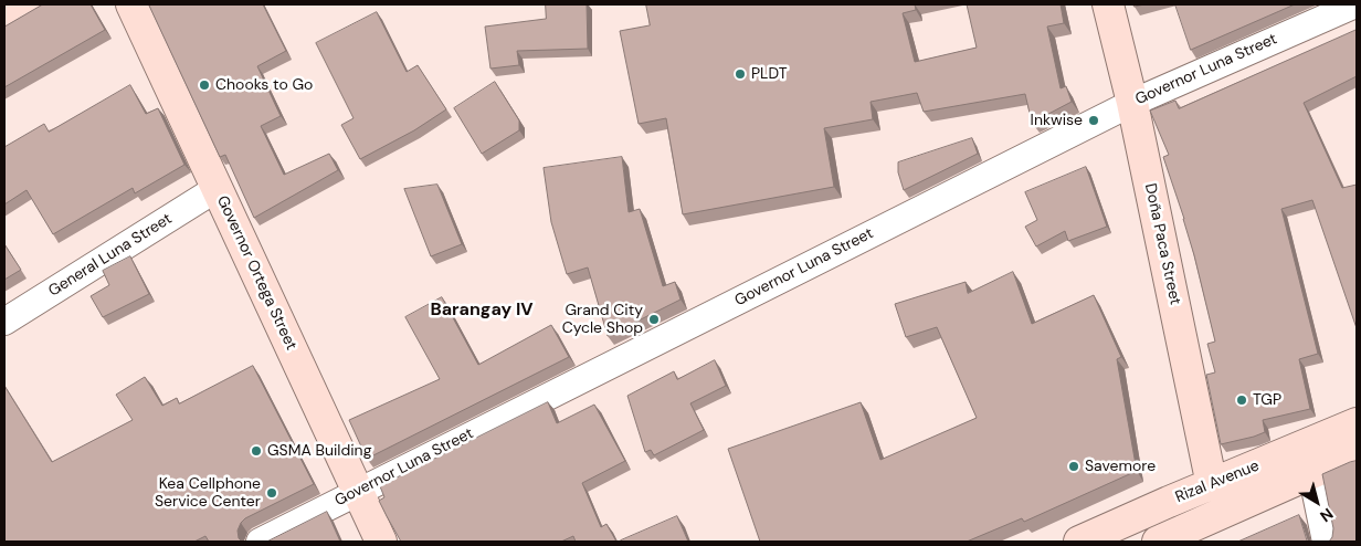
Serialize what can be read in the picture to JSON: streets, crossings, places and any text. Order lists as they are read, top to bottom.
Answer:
{
  "streets": {
    "street": [
      "Governor Luna Street",
      "Doña Paca Street",
      "General Luna Street",
      "Governor Ortega Street",
      "Rizal Avenue"
    ]
  },
  "crossings": [
    ["Governor Luna Street", "Doña Paca Street"],
    ["Governor Luna Street", "Governor Ortega Street"],
    ["Doña Paca Street", "Rizal Avenue"],
    ["General Luna Street", "Governor Ortega Street"]
  ],
  "districts": ["Barangay IV"],
  "places": [
    "PLDT",
    "Chooks to Go",
    "Inkwise",
    "Grand City Cycle Shop",
    "TGP",
    "GSMA Building",
    "Savemore",
    "Kea Cellphone Service Center"
  ],
  "north": "bottom right"
}
